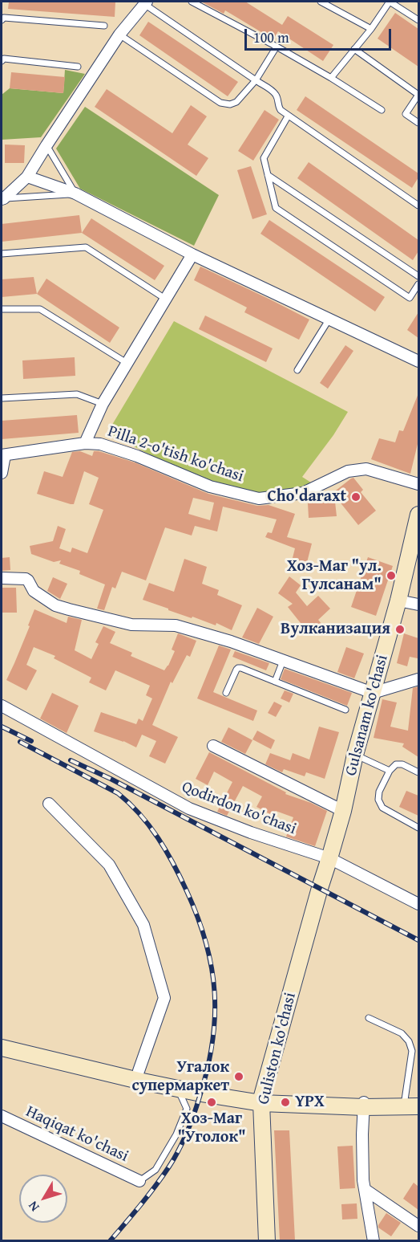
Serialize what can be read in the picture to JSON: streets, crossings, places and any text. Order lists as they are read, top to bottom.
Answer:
{
  "streets": {
    "main road": ["Gulsanam ko'chasi", "Guliston ko'chasi"],
    "street": ["Pilla 2-o'tish ko'chasi", "Qodirdon ko'chasi", "Haqiqat ko'chasi"]
  },
  "crossings": [
    ["Gulsanam ko'chasi", "Qodirdon ko'chasi"],
    ["Gulsanam ko'chasi", "Guliston ko'chasi"]
  ],
  "places": [
    "Cho'daraxt",
    "Хоз-Маг \"ул. Гулсанам\"",
    "Вулканизация",
    "Угалок супермаркет",
    "Хоз-Маг \"Уголок\"",
    "YPX"
  ],
  "scale_bar": "100 m",
  "north": "bottom left"
}
